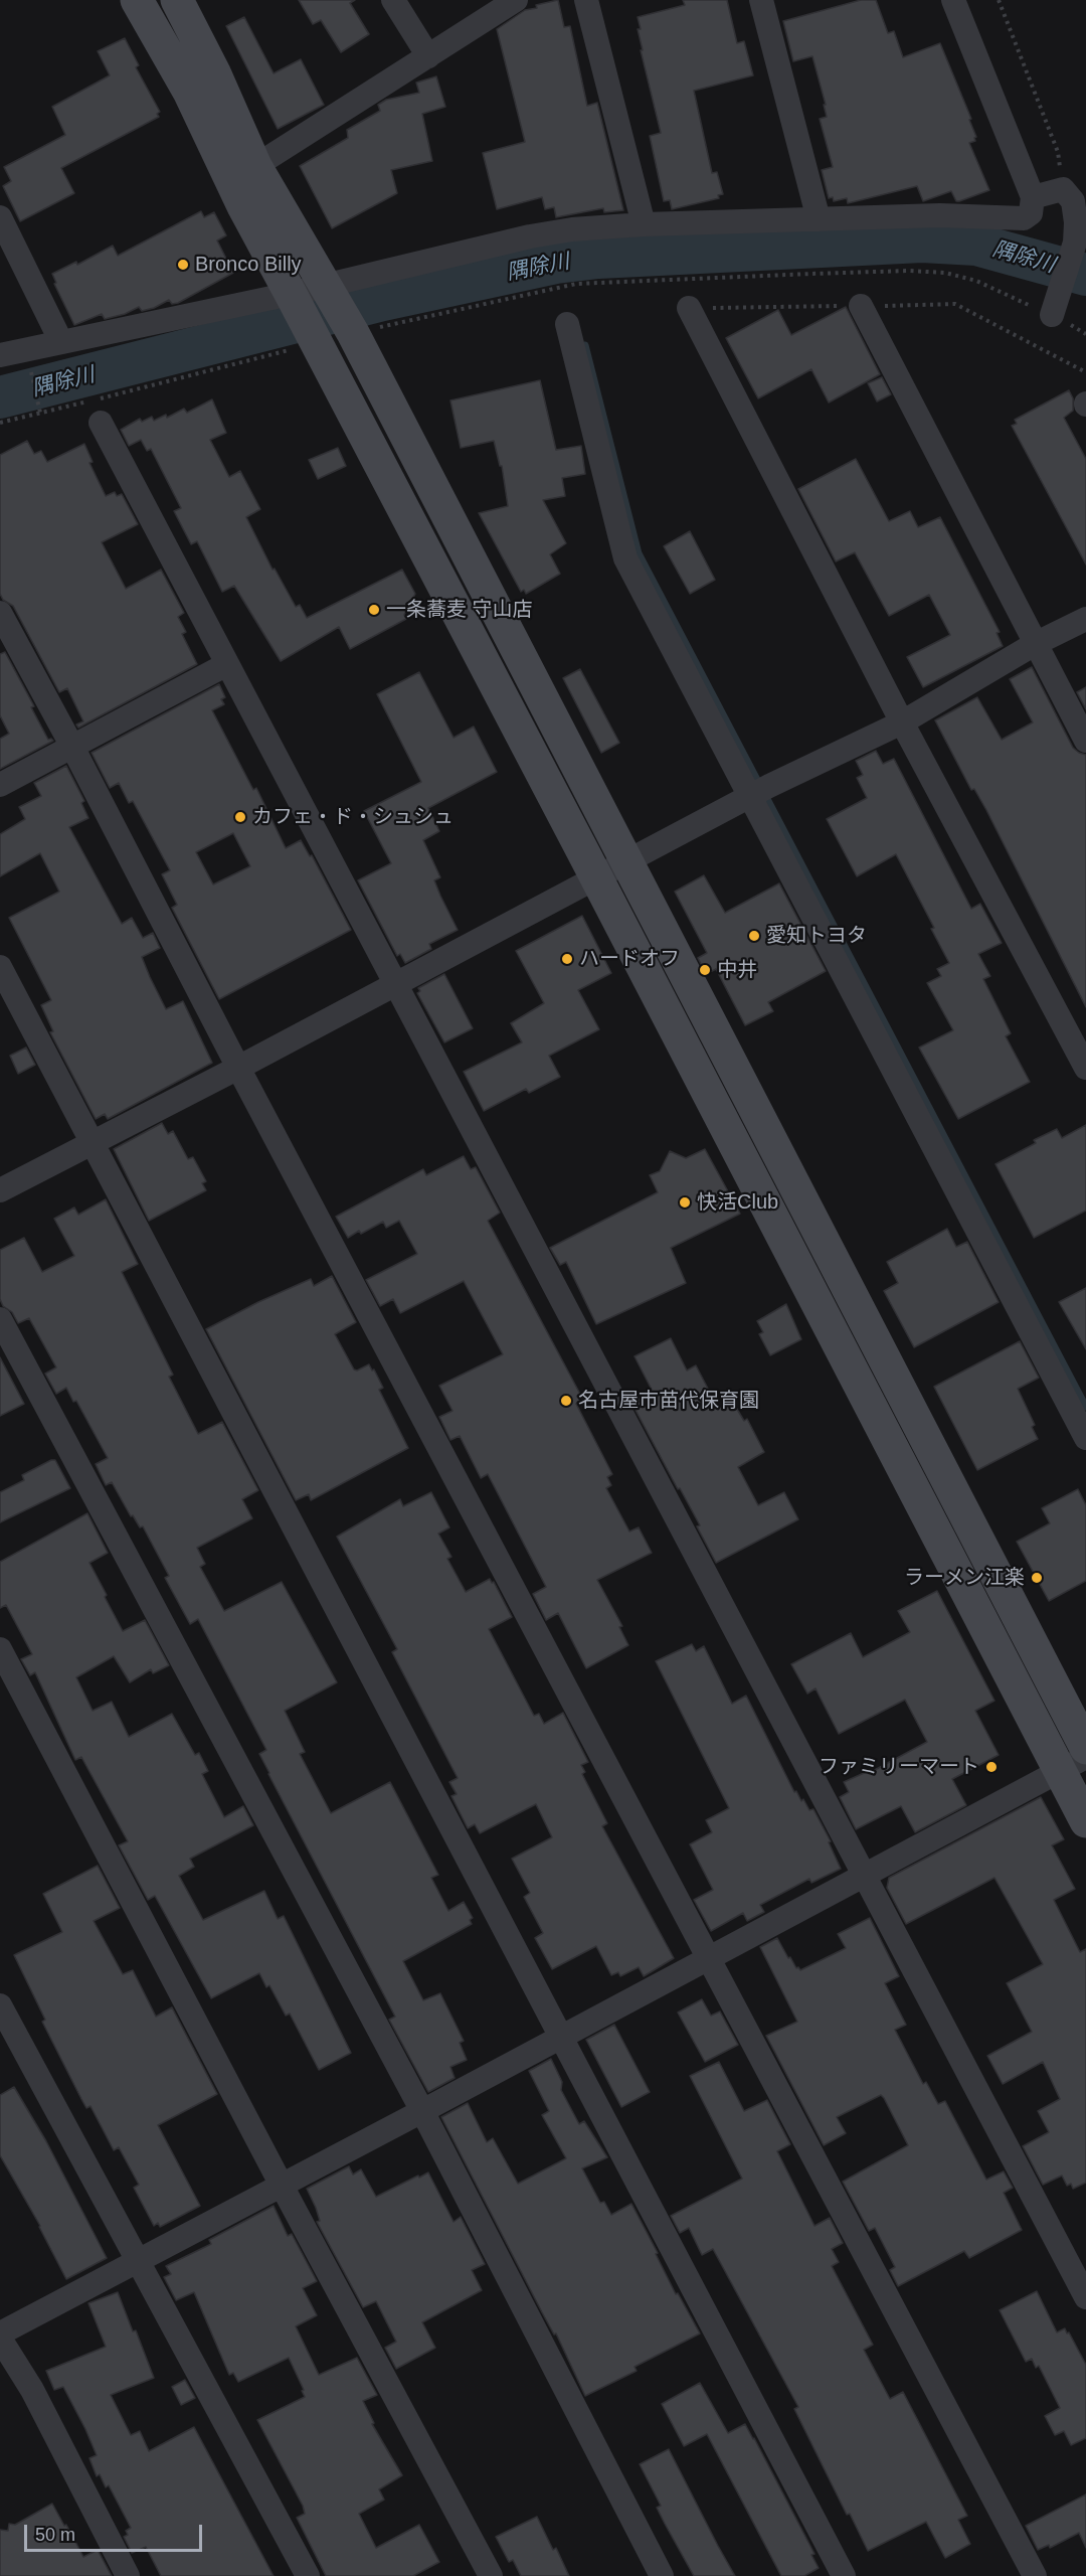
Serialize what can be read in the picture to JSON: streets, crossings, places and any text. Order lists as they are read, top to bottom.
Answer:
{
  "water": ["隅除川"],
  "places": [
    "Bronco Billy",
    "一条蕎麦 守山店",
    "カフェ・ド・シュシュ",
    "愛知トヨタ",
    "ハードオフ",
    "中井",
    "快活Club",
    "名古屋市苗代保育園",
    "ラーメン江楽",
    "ファミリーマート"
  ],
  "scale_bar": "50 m"
}
